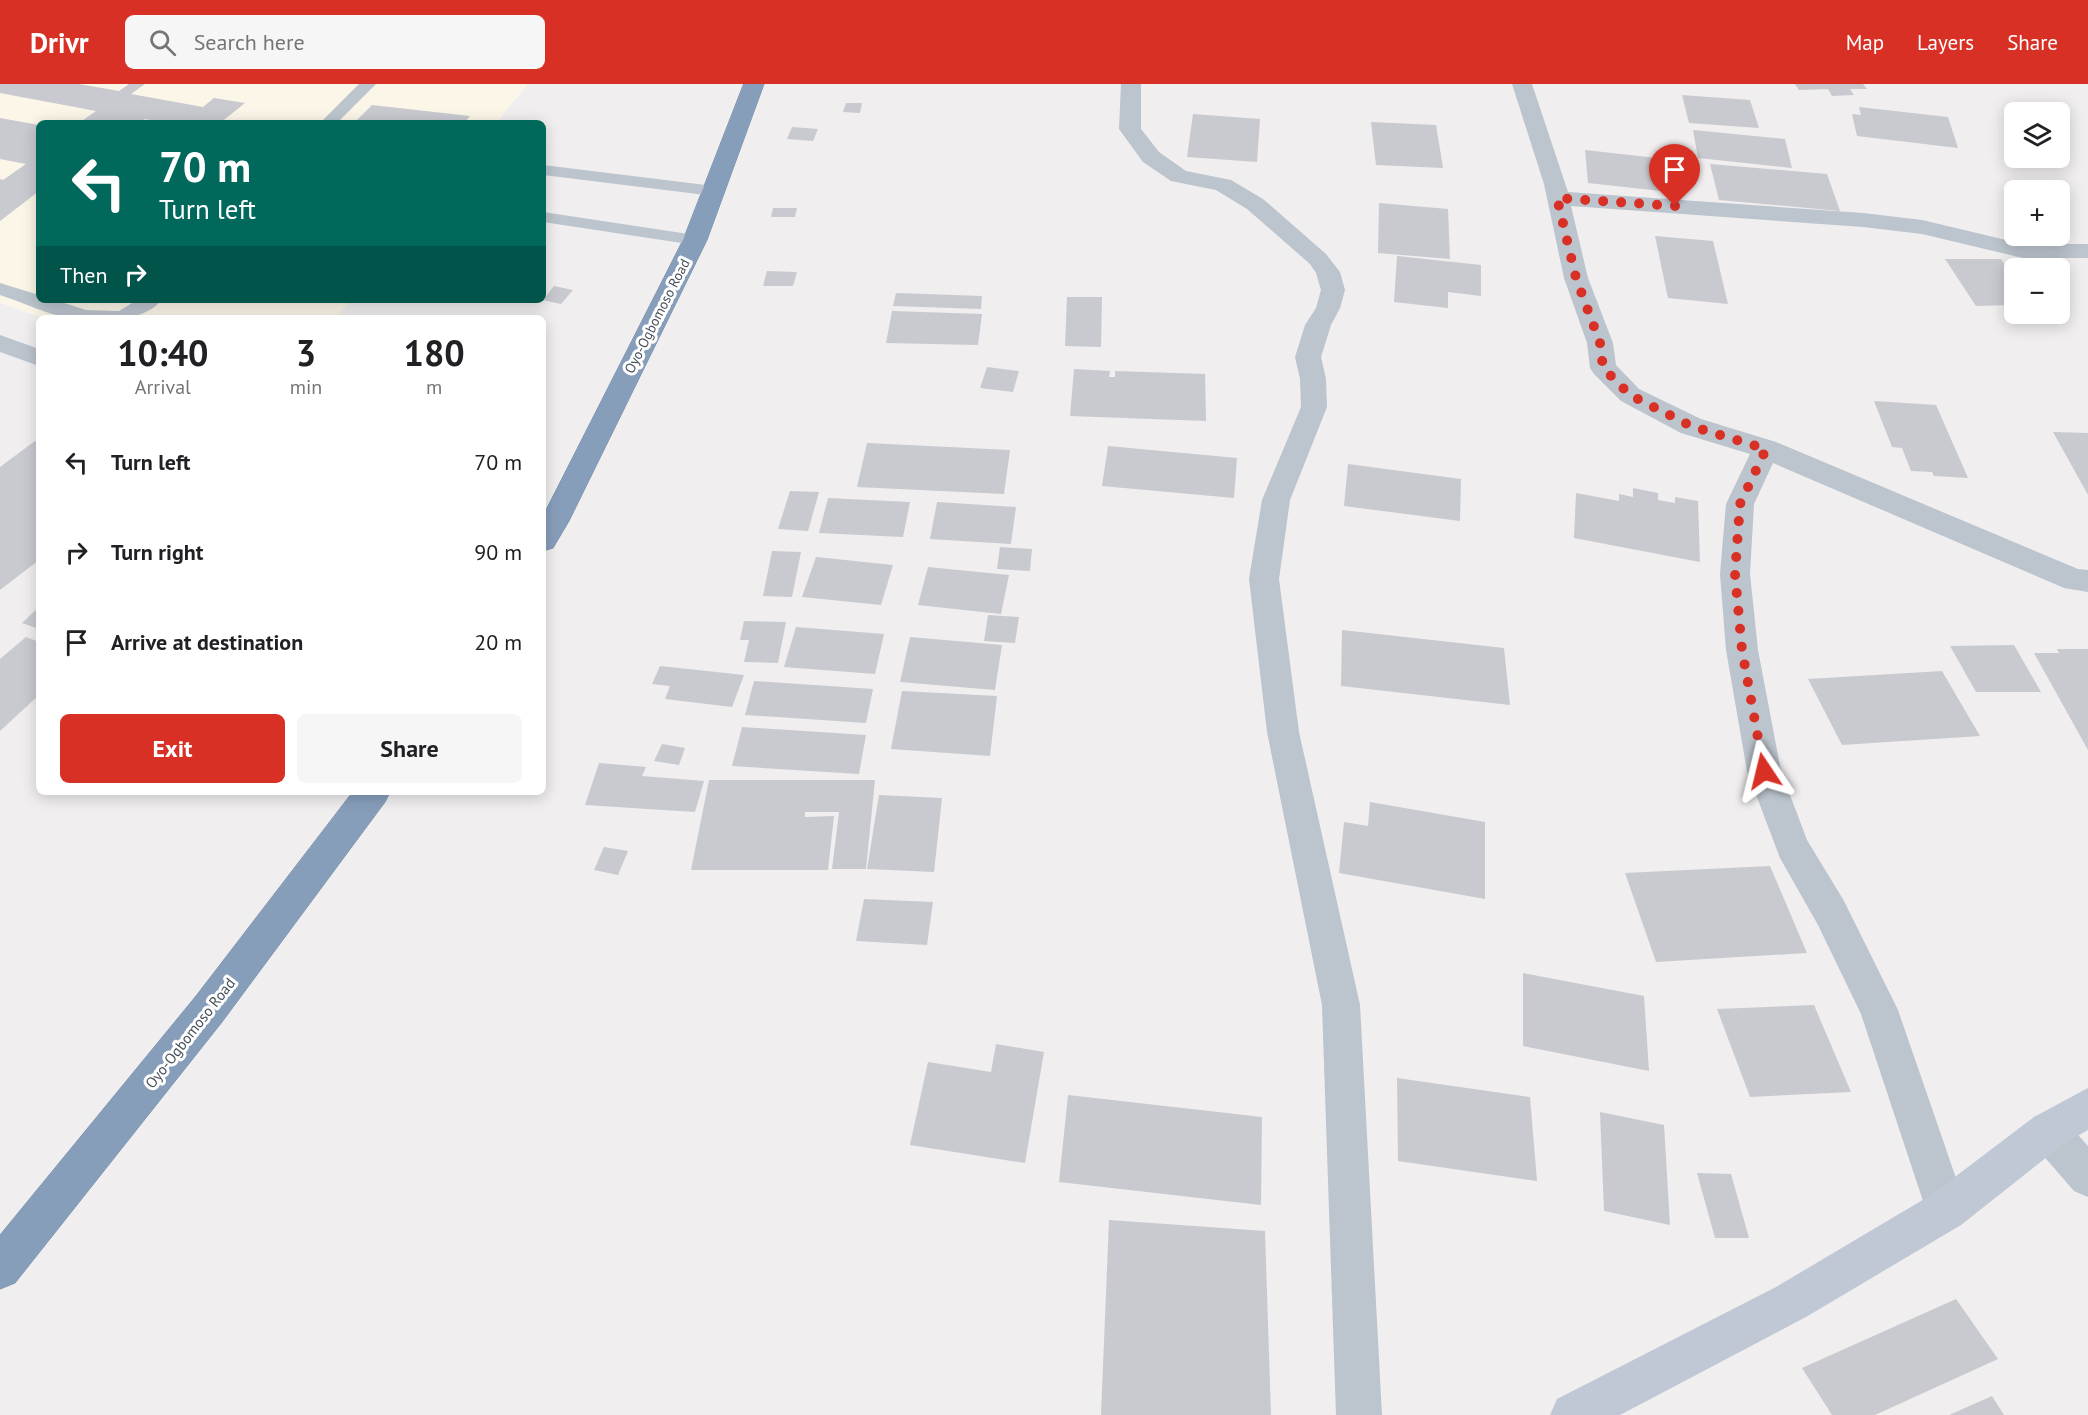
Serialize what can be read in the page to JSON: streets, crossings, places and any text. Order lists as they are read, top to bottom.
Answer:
{
  "streets": {
    "highway": ["Oyo-Ogbomoso Road"]
  },
  "page": {
    "header": "Drivr",
    "search": "Search here",
    "nav": ["Map", "Layers", "Share"],
    "map_buttons": ["+", "−"],
    "turn": ["70 m", "Turn left"],
    "then": "Then",
    "eta": [
      "10:40",
      "Arrival",
      "3",
      "min",
      "180",
      "m"
    ],
    "list": [
      {
        "name": "Turn left",
        "value": "70 m"
      },
      {
        "name": "Turn right",
        "value": "90 m"
      },
      {
        "name": "Arrive at destination",
        "value": "20 m"
      }
    ],
    "buttons": ["Exit", "Share"]
  }
}
